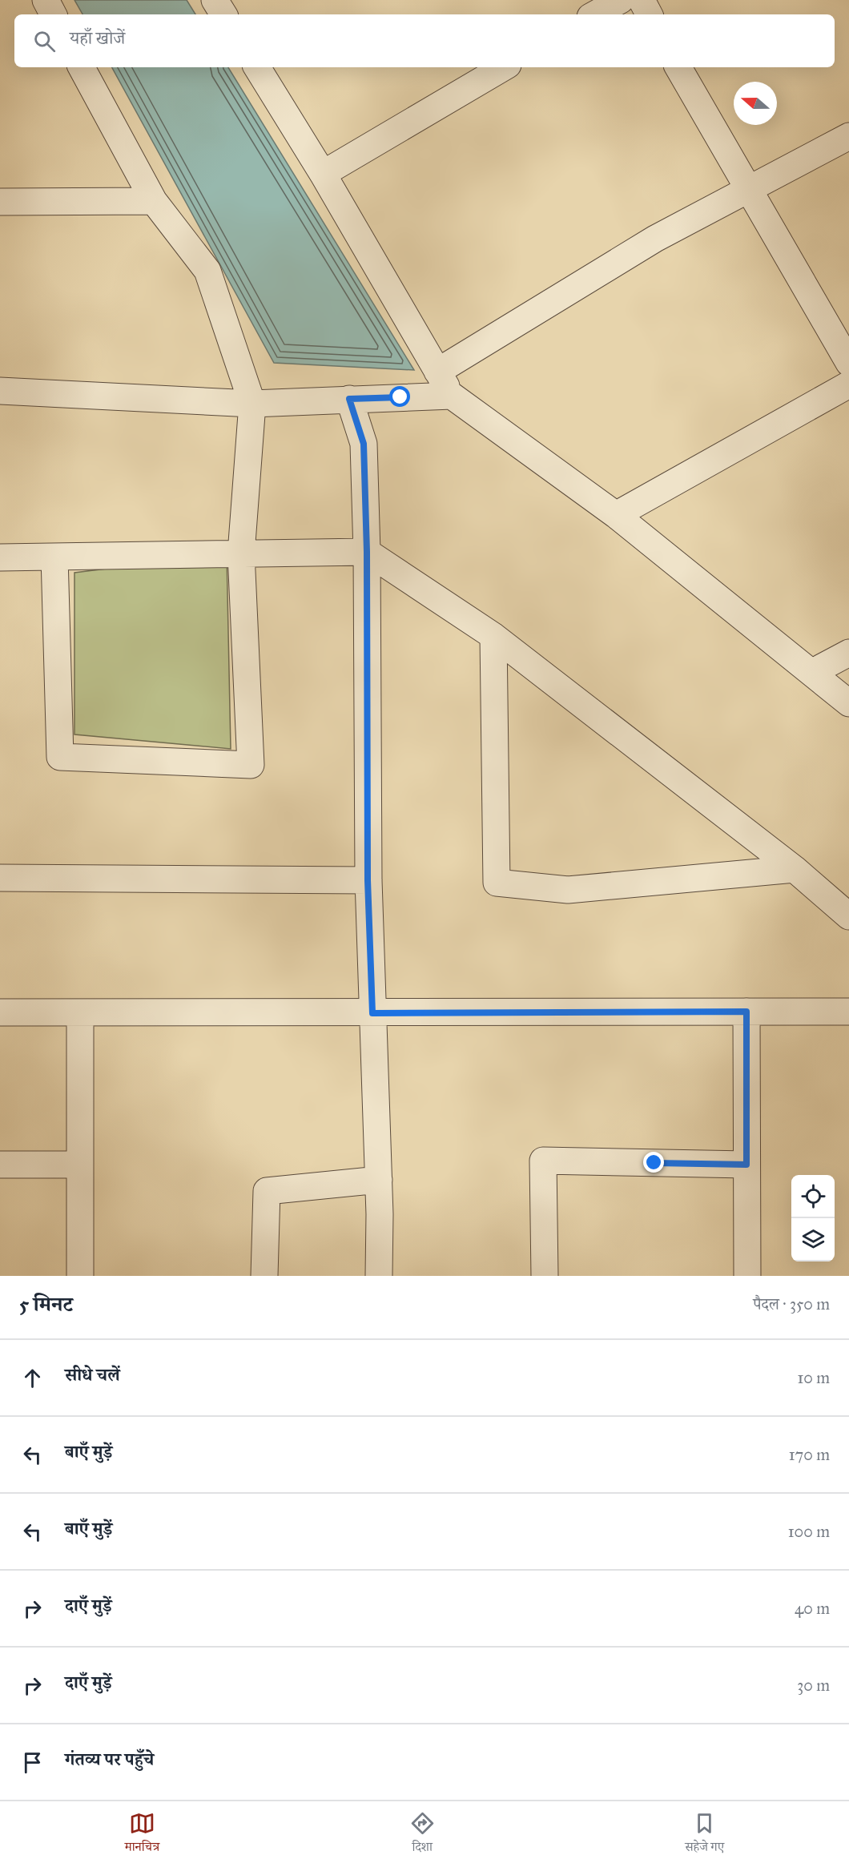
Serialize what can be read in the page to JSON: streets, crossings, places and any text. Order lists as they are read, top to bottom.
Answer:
{
  "north": "left",
  "page": {
    "search": "यहाँ खोजें",
    "heading": ["5 मिनट", "पैदल · 350 m"],
    "list": [
      ["सीधे चलें", "10 m"],
      ["बाएँ मुड़ें", "170 m"],
      ["बाएँ मुड़ें", "100 m"],
      ["दाएँ मुड़ें", "40 m"],
      ["दाएँ मुड़ें", "30 m"],
      "गंतव्य पर पहुँचे"
    ],
    "nav": ["मानचित्र", "दिशा", "सहेजे गए"]
  }
}
